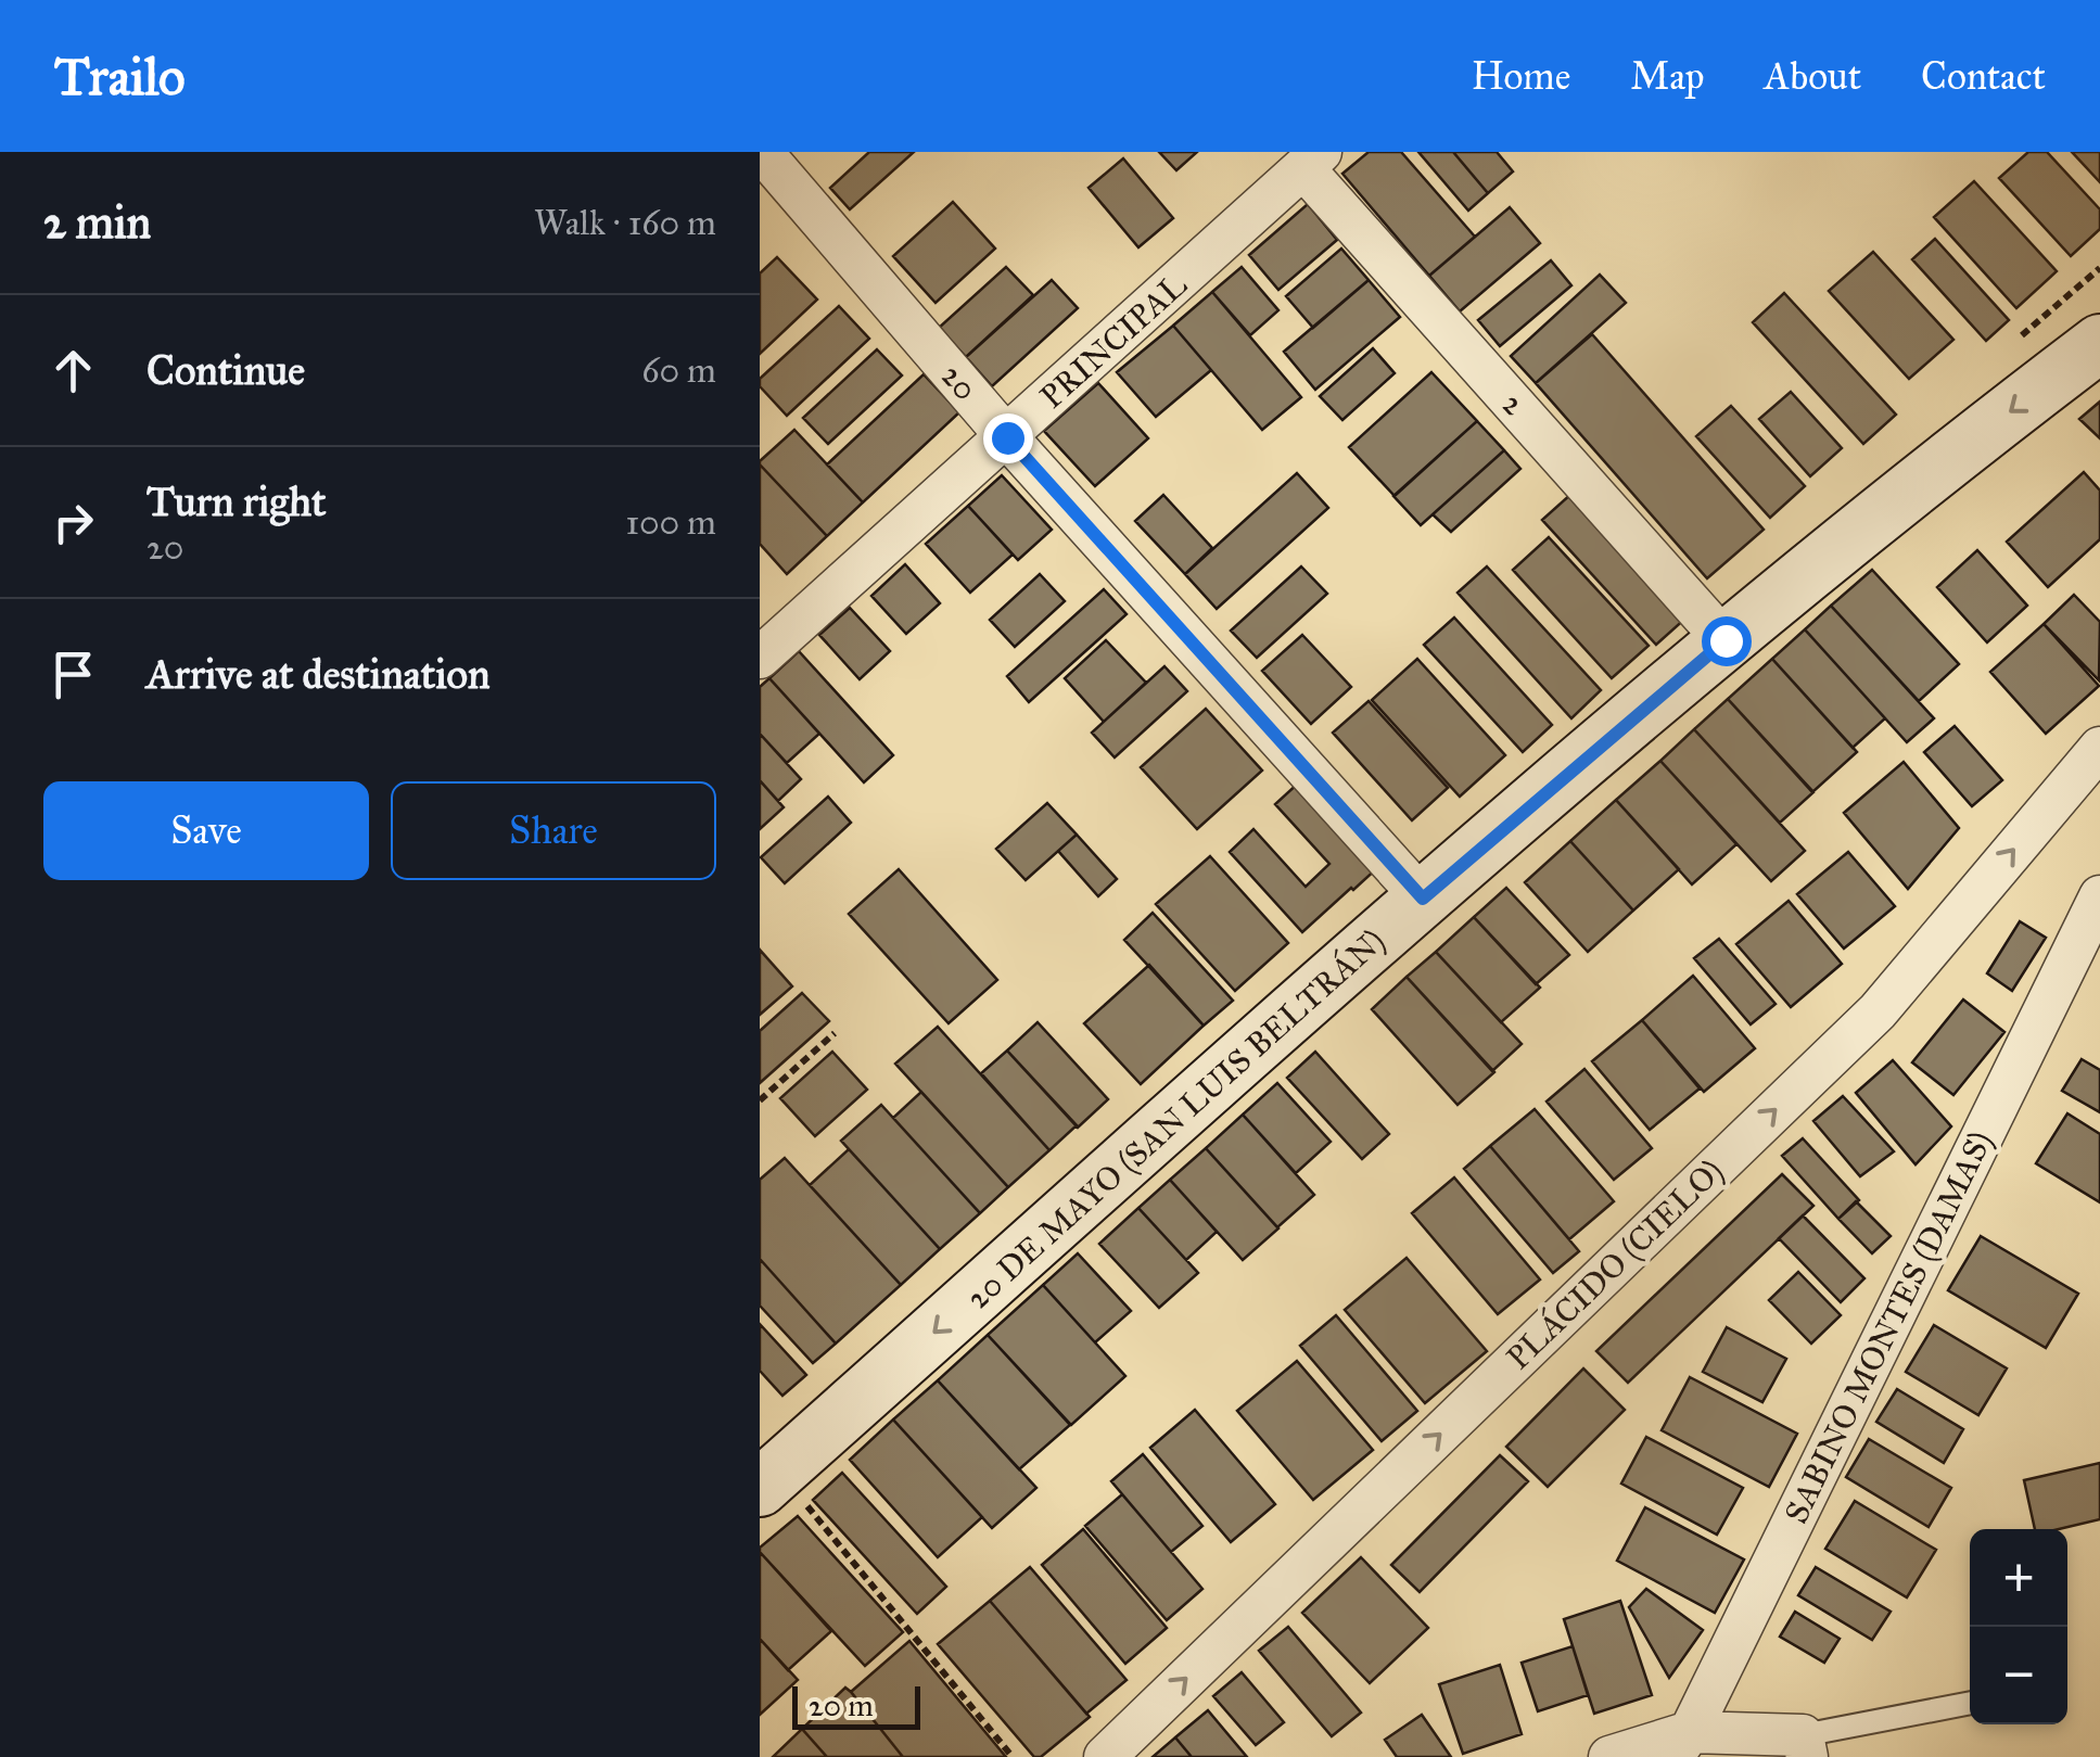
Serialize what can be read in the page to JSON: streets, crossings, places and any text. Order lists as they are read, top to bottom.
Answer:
{
  "streets": {
    "main road": ["20 DE MAYO (SAN LUIS BELTRÁN)"],
    "street": [
      "PRINCIPAL",
      "20",
      "2",
      "PLÁCIDO (CIELO)",
      "SABINO MONTES (DAMAS)"
    ]
  },
  "crossings": [
    ["PRINCIPAL", "20"],
    ["PRINCIPAL", "2"],
    ["20", "20 DE MAYO (SAN LUIS BELTRÁN)"],
    ["2", "20 DE MAYO (SAN LUIS BELTRÁN)"]
  ],
  "one_way": ["20 DE MAYO (SAN LUIS BELTRÁN)", "PLÁCIDO (CIELO)"],
  "scale_bar": "20 m",
  "page": {
    "header": "Trailo",
    "nav": [
      "Home",
      "Map",
      "About",
      "Contact"
    ],
    "heading": ["2 min", "Walk · 160 m"],
    "list": [
      ["Continue", "60 m"],
      ["Turn right", "20", "100 m"],
      "Arrive at destination"
    ],
    "buttons": ["Save", "Share"],
    "map_buttons": ["+", "−"],
    "scale": "20 m"
  }
}
